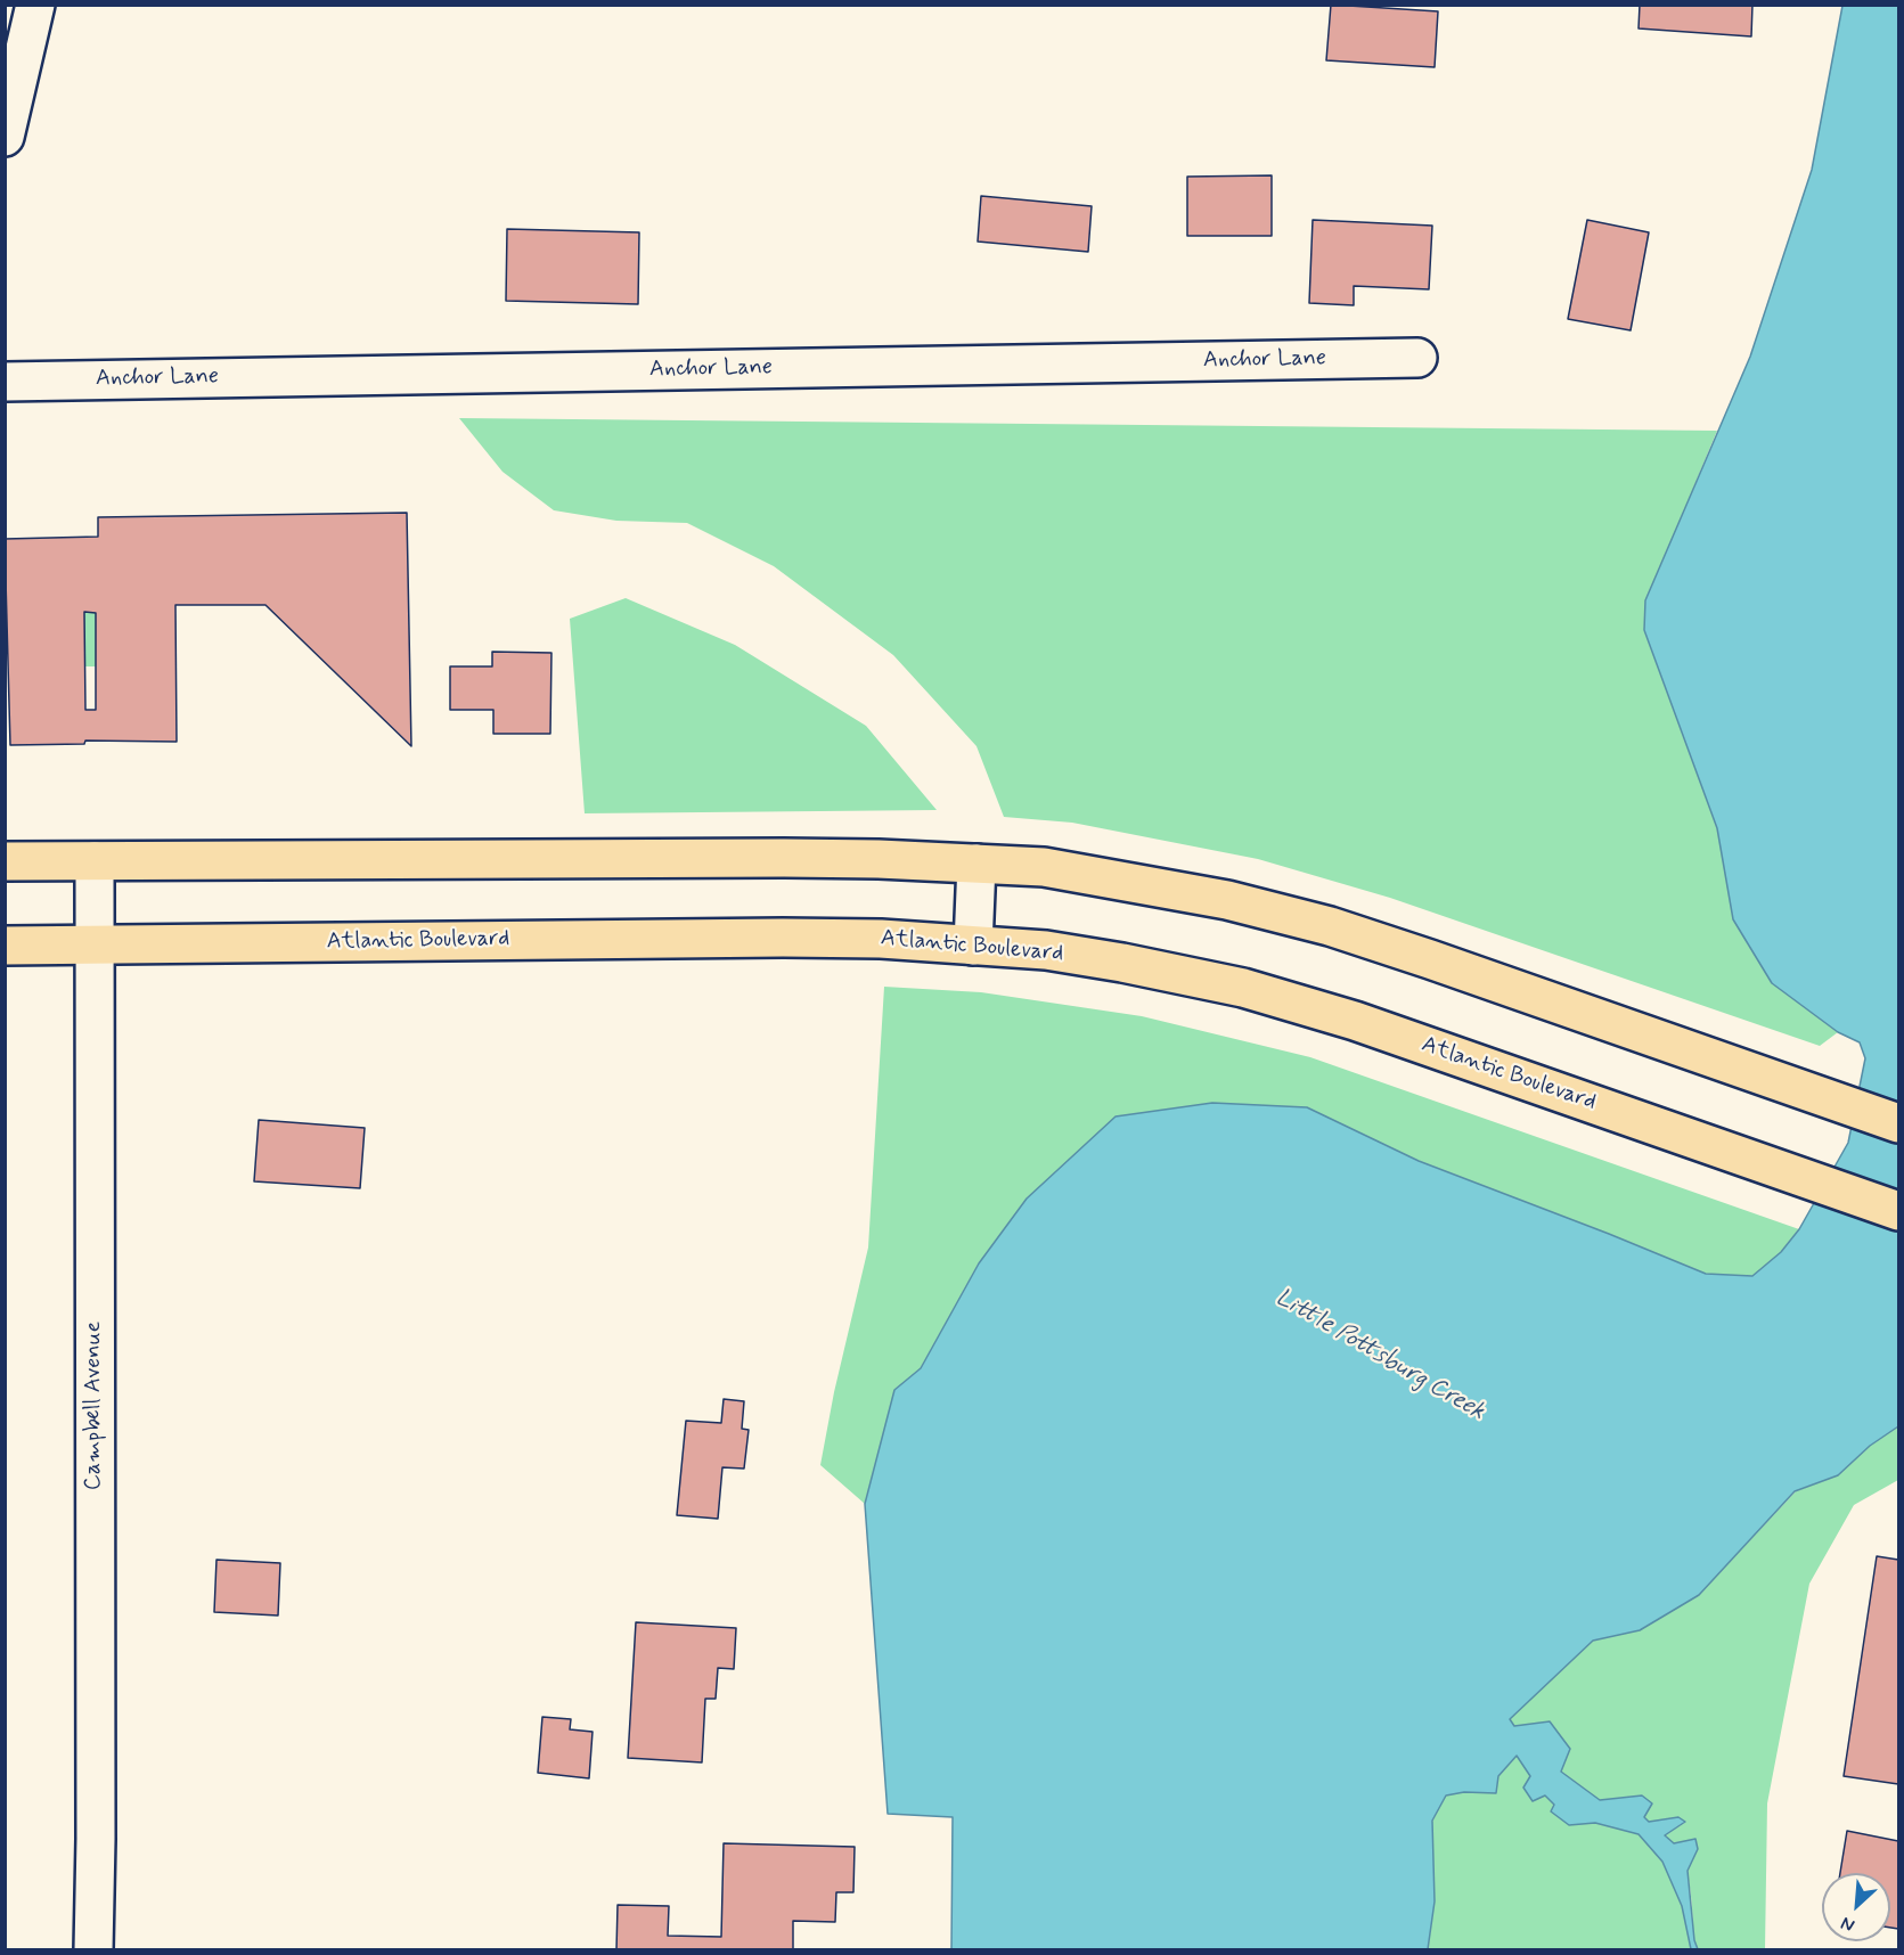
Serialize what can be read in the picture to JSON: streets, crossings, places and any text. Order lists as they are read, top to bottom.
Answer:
{
  "streets": {
    "main road": ["Atlantic Boulevard"],
    "street": ["Anchor Lane", "Campbell Avenue"]
  },
  "crossings": [
    ["Atlantic Boulevard", "Campbell Avenue"]
  ],
  "water": ["Little Pottsburg Creek"],
  "north": "bottom left"
}
